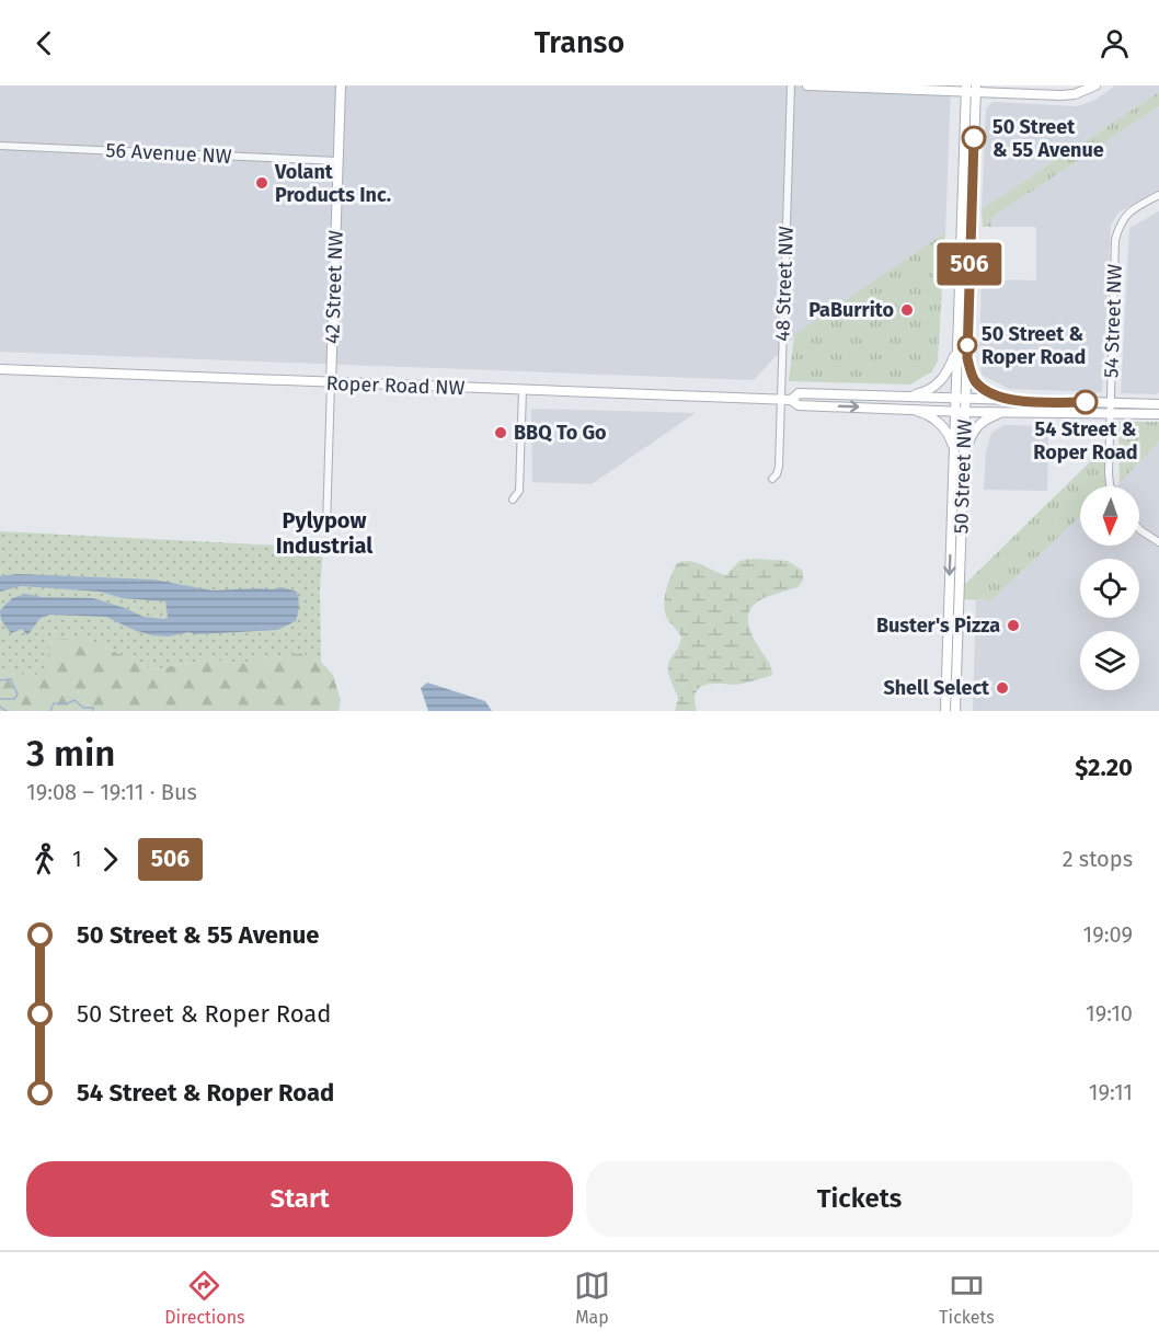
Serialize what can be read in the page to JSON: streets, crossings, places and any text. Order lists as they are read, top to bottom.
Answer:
{
  "streets": {
    "main road": ["42 Street NW", "Roper Road NW", "50 Street NW"],
    "street": ["56 Avenue NW", "48 Street NW", "54 Street NW"]
  },
  "crossings": [
    ["56 Avenue NW", "42 Street NW"],
    ["48 Street NW", "Roper Road NW"],
    ["42 Street NW", "Roper Road NW"],
    ["54 Street NW", "Roper Road NW"],
    ["Roper Road NW", "50 Street NW"]
  ],
  "districts": ["Pylypow Industrial"],
  "places": [
    "50 Street & 55 Avenue",
    "Volant Products Inc.",
    "PaBurrito",
    "50 Street & Roper Road",
    "54 Street & Roper Road",
    "BBQ To Go",
    "Buster's Pizza",
    "Shell Select"
  ],
  "lines": ["bus line 506"],
  "north": "bottom",
  "page": {
    "header": "Transo",
    "on_map": "506",
    "heading": ["3 min", "19:08 – 19:11 · Bus", "$2.20"],
    "legs": ["1", "506", "2 stops"],
    "list": [
      {
        "name": "50 Street & 55 Avenue",
        "value": "19:09"
      },
      {
        "name": "50 Street & Roper Road",
        "value": "19:10"
      },
      {
        "name": "54 Street & Roper Road",
        "value": "19:11"
      }
    ],
    "buttons": ["Start", "Tickets"],
    "tabs": ["Directions", "Map", "Tickets"]
  }
}
